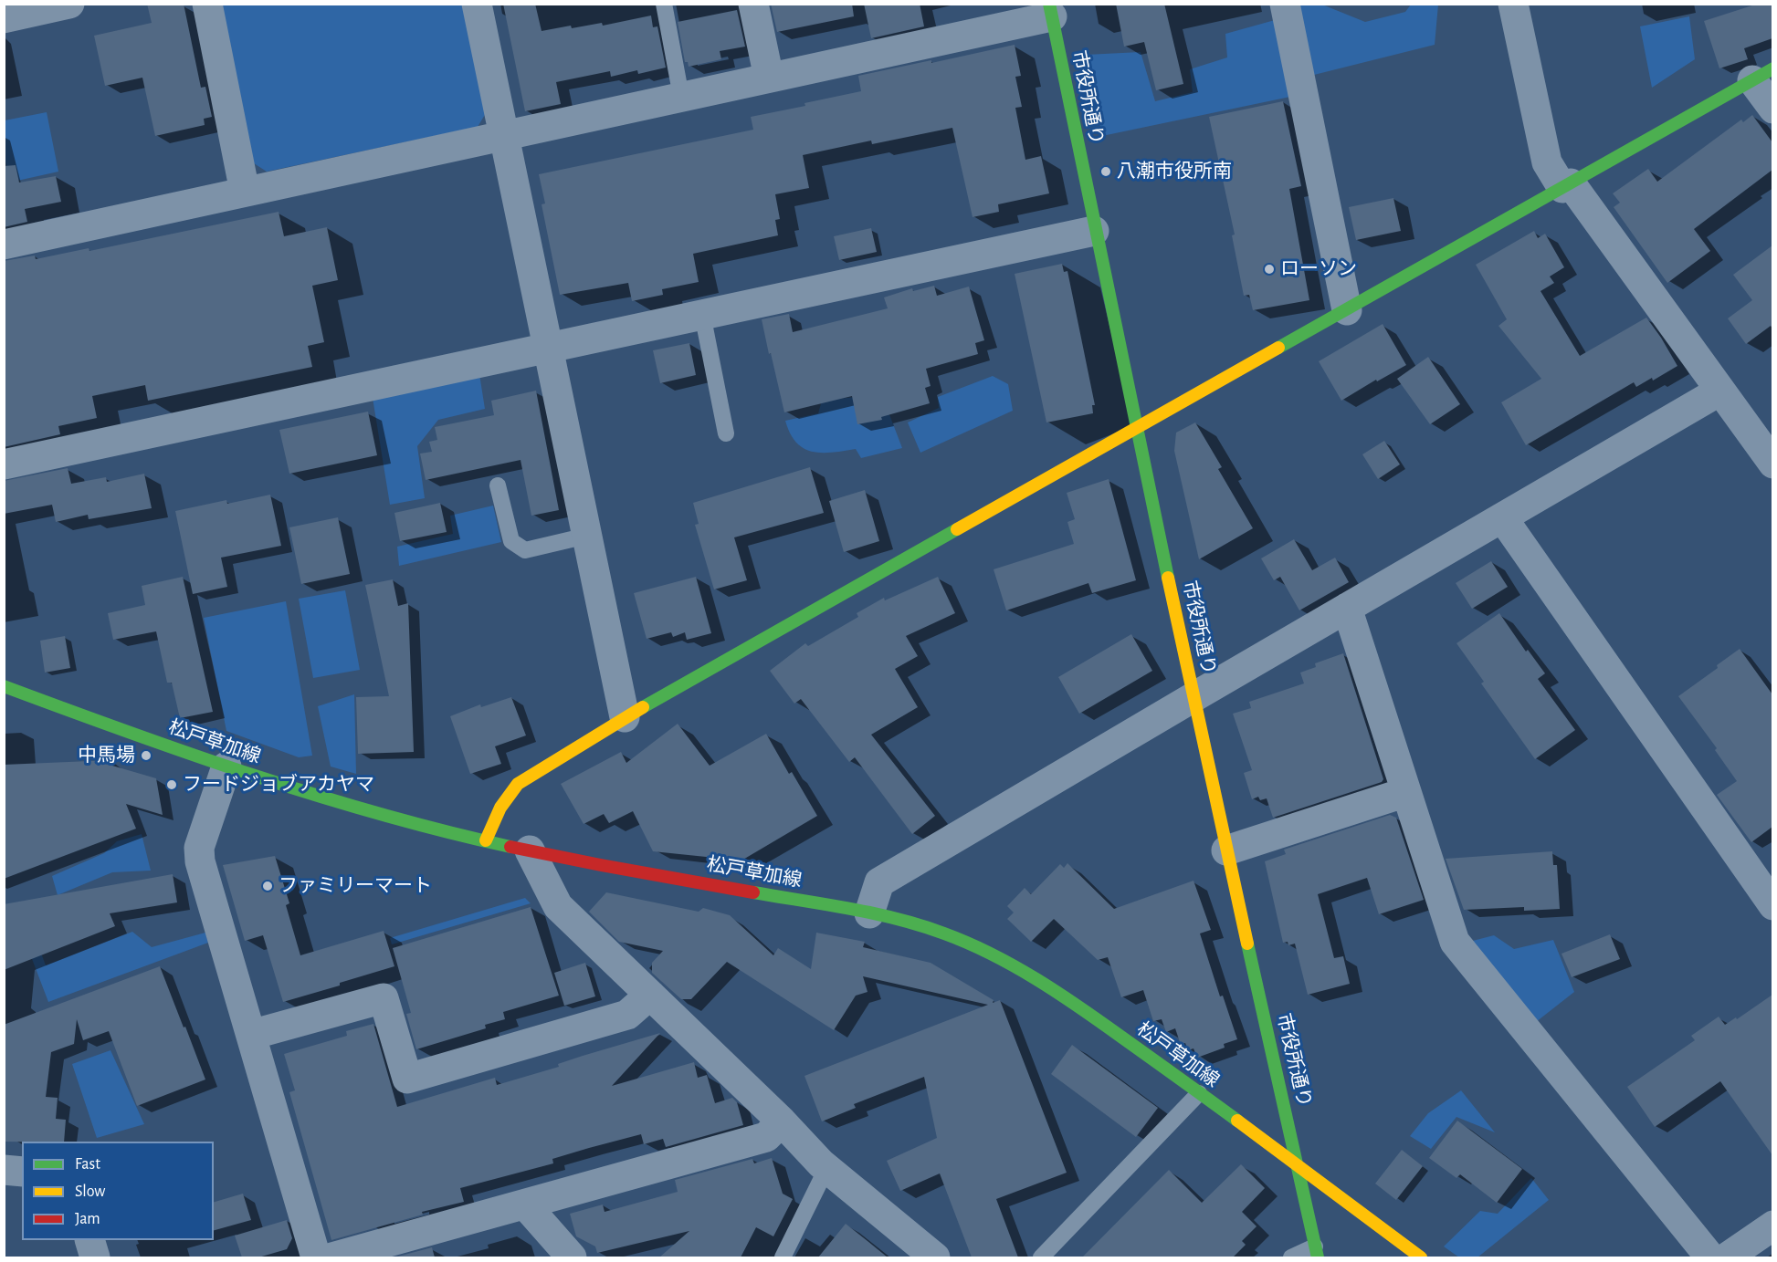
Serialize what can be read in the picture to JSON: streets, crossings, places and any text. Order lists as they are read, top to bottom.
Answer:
{
  "streets": {
    "street": ["市役所通り", "松戸草加線"]
  },
  "crossings": [
    ["市役所通り", "松戸草加線"]
  ],
  "places": [
    "八潮市役所南",
    "ローソン",
    "中馬場",
    "フードジョブアカヤマ",
    "ファミリーマート"
  ],
  "legend": ["Fast", "Slow", "Jam"]
}
